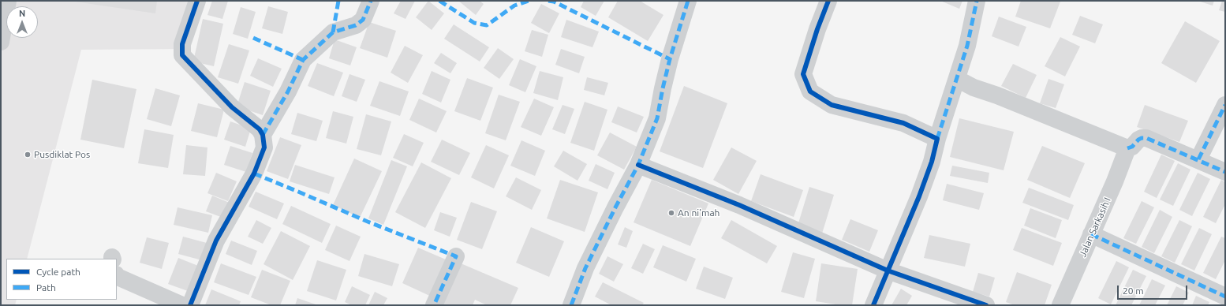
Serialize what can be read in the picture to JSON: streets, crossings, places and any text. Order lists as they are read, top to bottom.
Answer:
{
  "streets": {
    "street": ["Jalan Sarkasih I"]
  },
  "places": ["Pusdiklat Pos", "An ni'mah"],
  "legend": ["Cycle path", "Path"],
  "scale_bar": "20 m",
  "north": "top"
}
